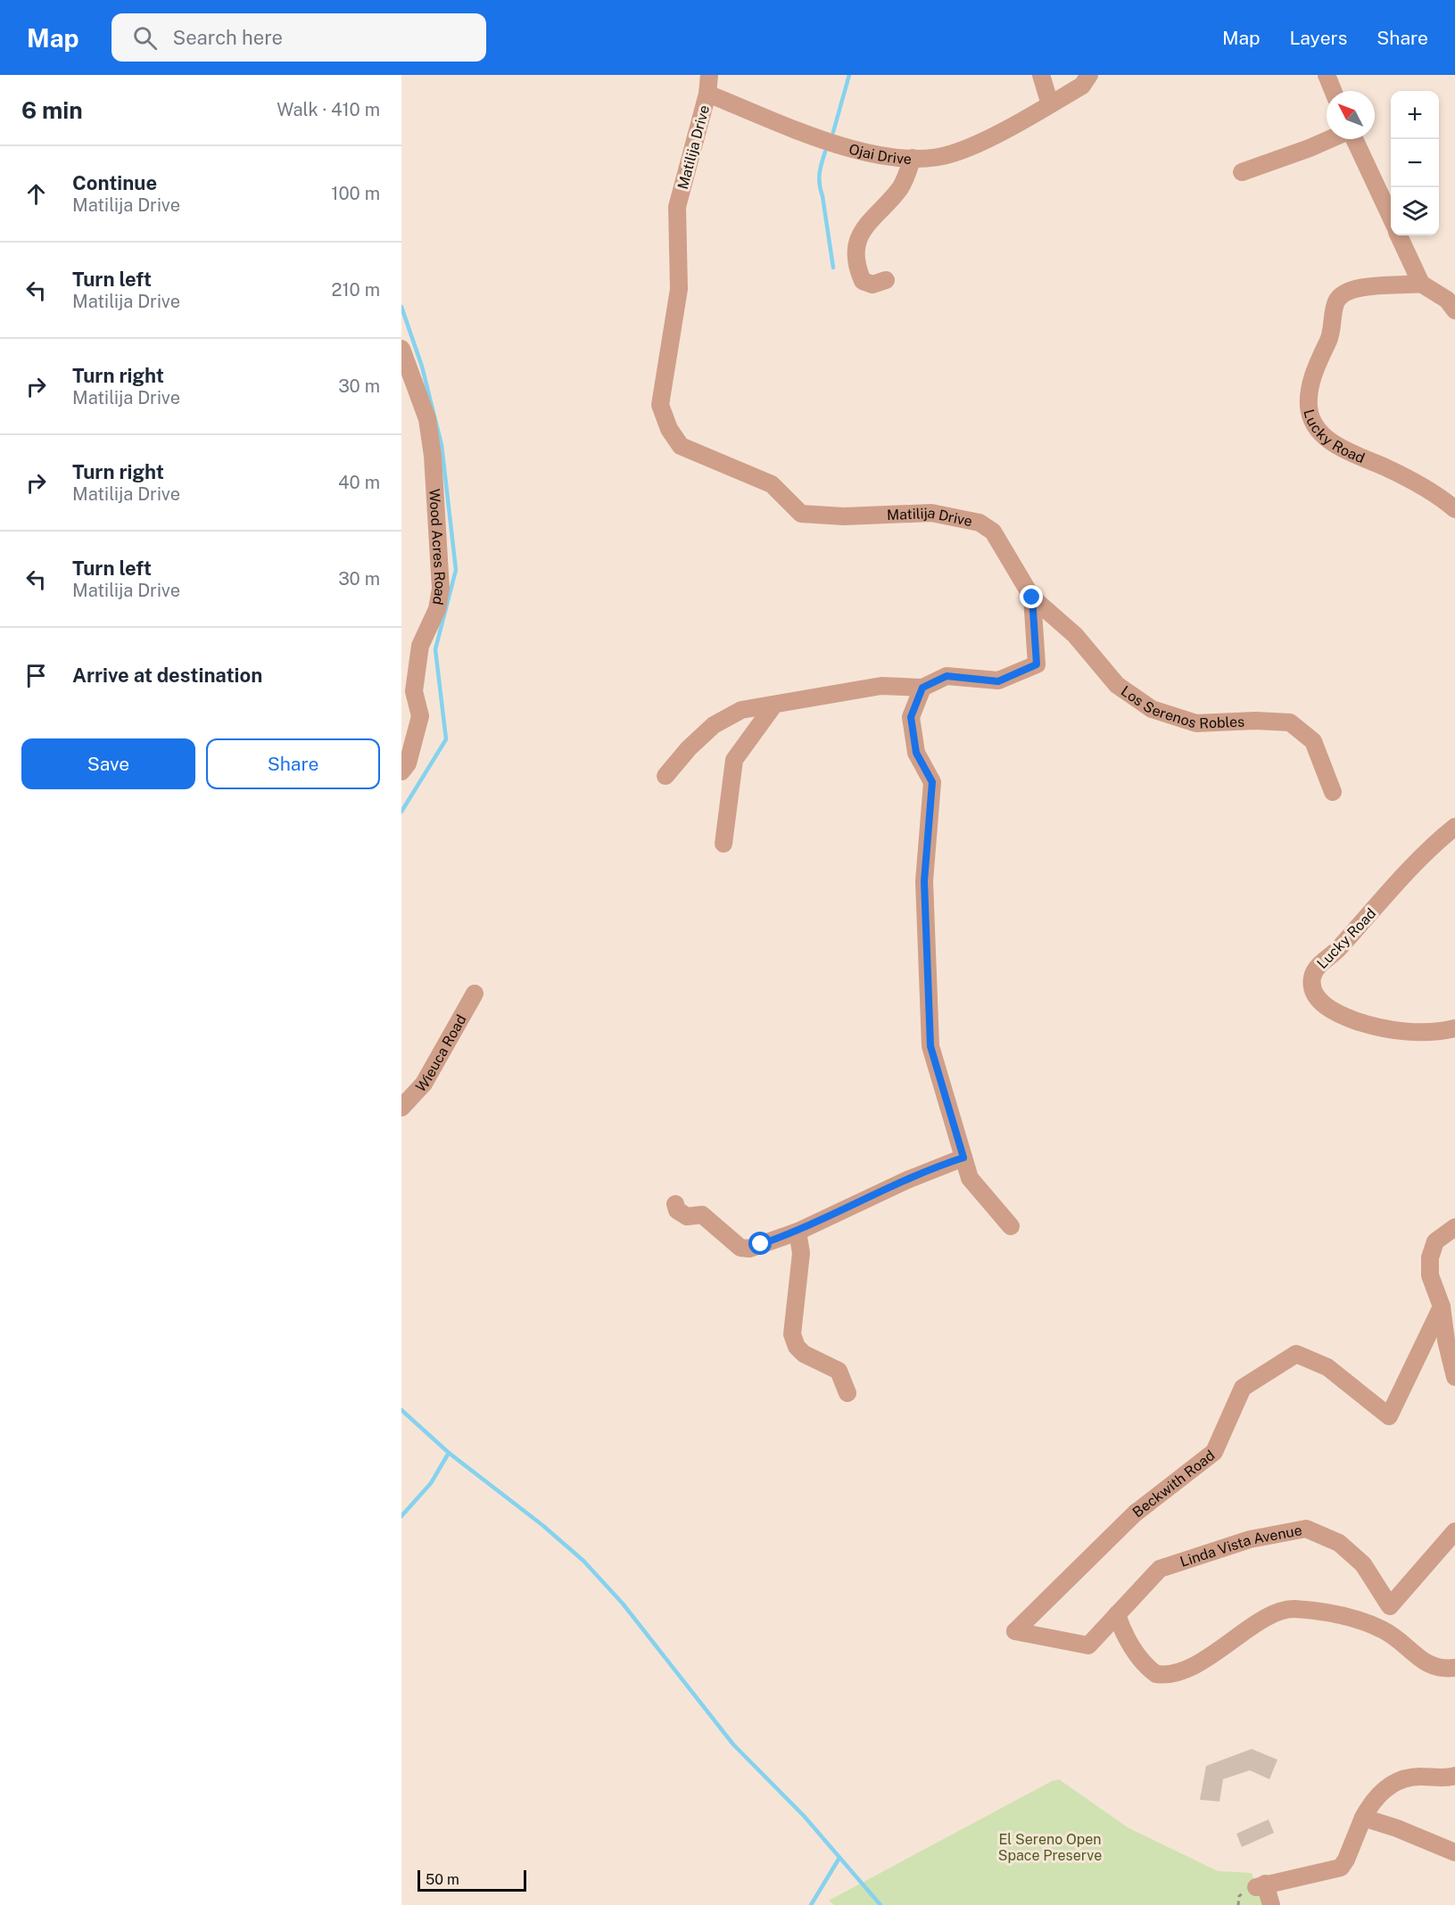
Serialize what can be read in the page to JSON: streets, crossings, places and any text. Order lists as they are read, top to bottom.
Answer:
{
  "streets": {
    "street": [
      "Matilija Drive",
      "Ojai Drive",
      "Lucky Road",
      "Wood Acres Road",
      "Los Serenos Robles",
      "Wieuca Road",
      "Beckwith Road",
      "Linda Vista Avenue"
    ]
  },
  "crossings": [
    ["Matilija Drive", "Ojai Drive"],
    ["Matilija Drive", "Los Serenos Robles"],
    ["Beckwith Road", "Linda Vista Avenue"]
  ],
  "parks": ["El Sereno Open Space Preserve"],
  "scale_bar": "50 m",
  "north": "top left",
  "page": {
    "header": "Map",
    "search": "Search here",
    "nav": ["Map", "Layers", "Share"],
    "heading": ["6 min", "Walk · 410 m"],
    "map_buttons": ["+", "−"],
    "list": [
      ["Continue", "Matilija Drive", "100 m"],
      ["Turn left", "Matilija Drive", "210 m"],
      ["Turn right", "Matilija Drive", "30 m"],
      ["Turn right", "Matilija Drive", "40 m"],
      ["Turn left", "Matilija Drive", "30 m"],
      "Arrive at destination"
    ],
    "buttons": ["Save", "Share"],
    "scale": "50 m"
  }
}
